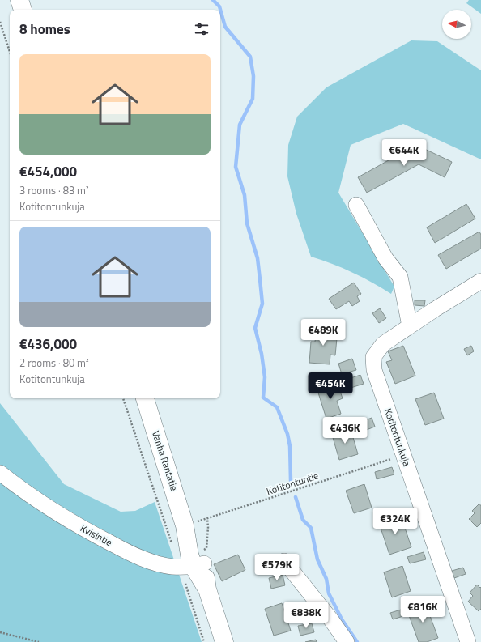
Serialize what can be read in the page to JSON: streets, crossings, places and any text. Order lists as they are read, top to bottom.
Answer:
{
  "streets": {
    "main road": ["Vanha Rantatie"],
    "street": ["Kotitontunkuja", "Kvisintie"],
    "path": ["Kotitontuntie"]
  },
  "crossings": [
    ["Kotitontunkuja", "Kotitontuntie"],
    ["Vanha Rantatie", "Kotitontuntie"],
    ["Vanha Rantatie", "Kvisintie"]
  ],
  "north": "left",
  "page": {
    "heading": "8 homes",
    "list": [
      {
        "name": "€454,000",
        "note": "3 rooms · 83 m² · Kotitontunkuja"
      },
      {
        "name": "€436,000",
        "note": "2 rooms · 80 m² · Kotitontunkuja"
      }
    ],
    "price": [
      "€644K",
      "€489K",
      "€454K",
      "€436K",
      "€324K",
      "€579K",
      "€816K",
      "€838K"
    ]
  }
}
